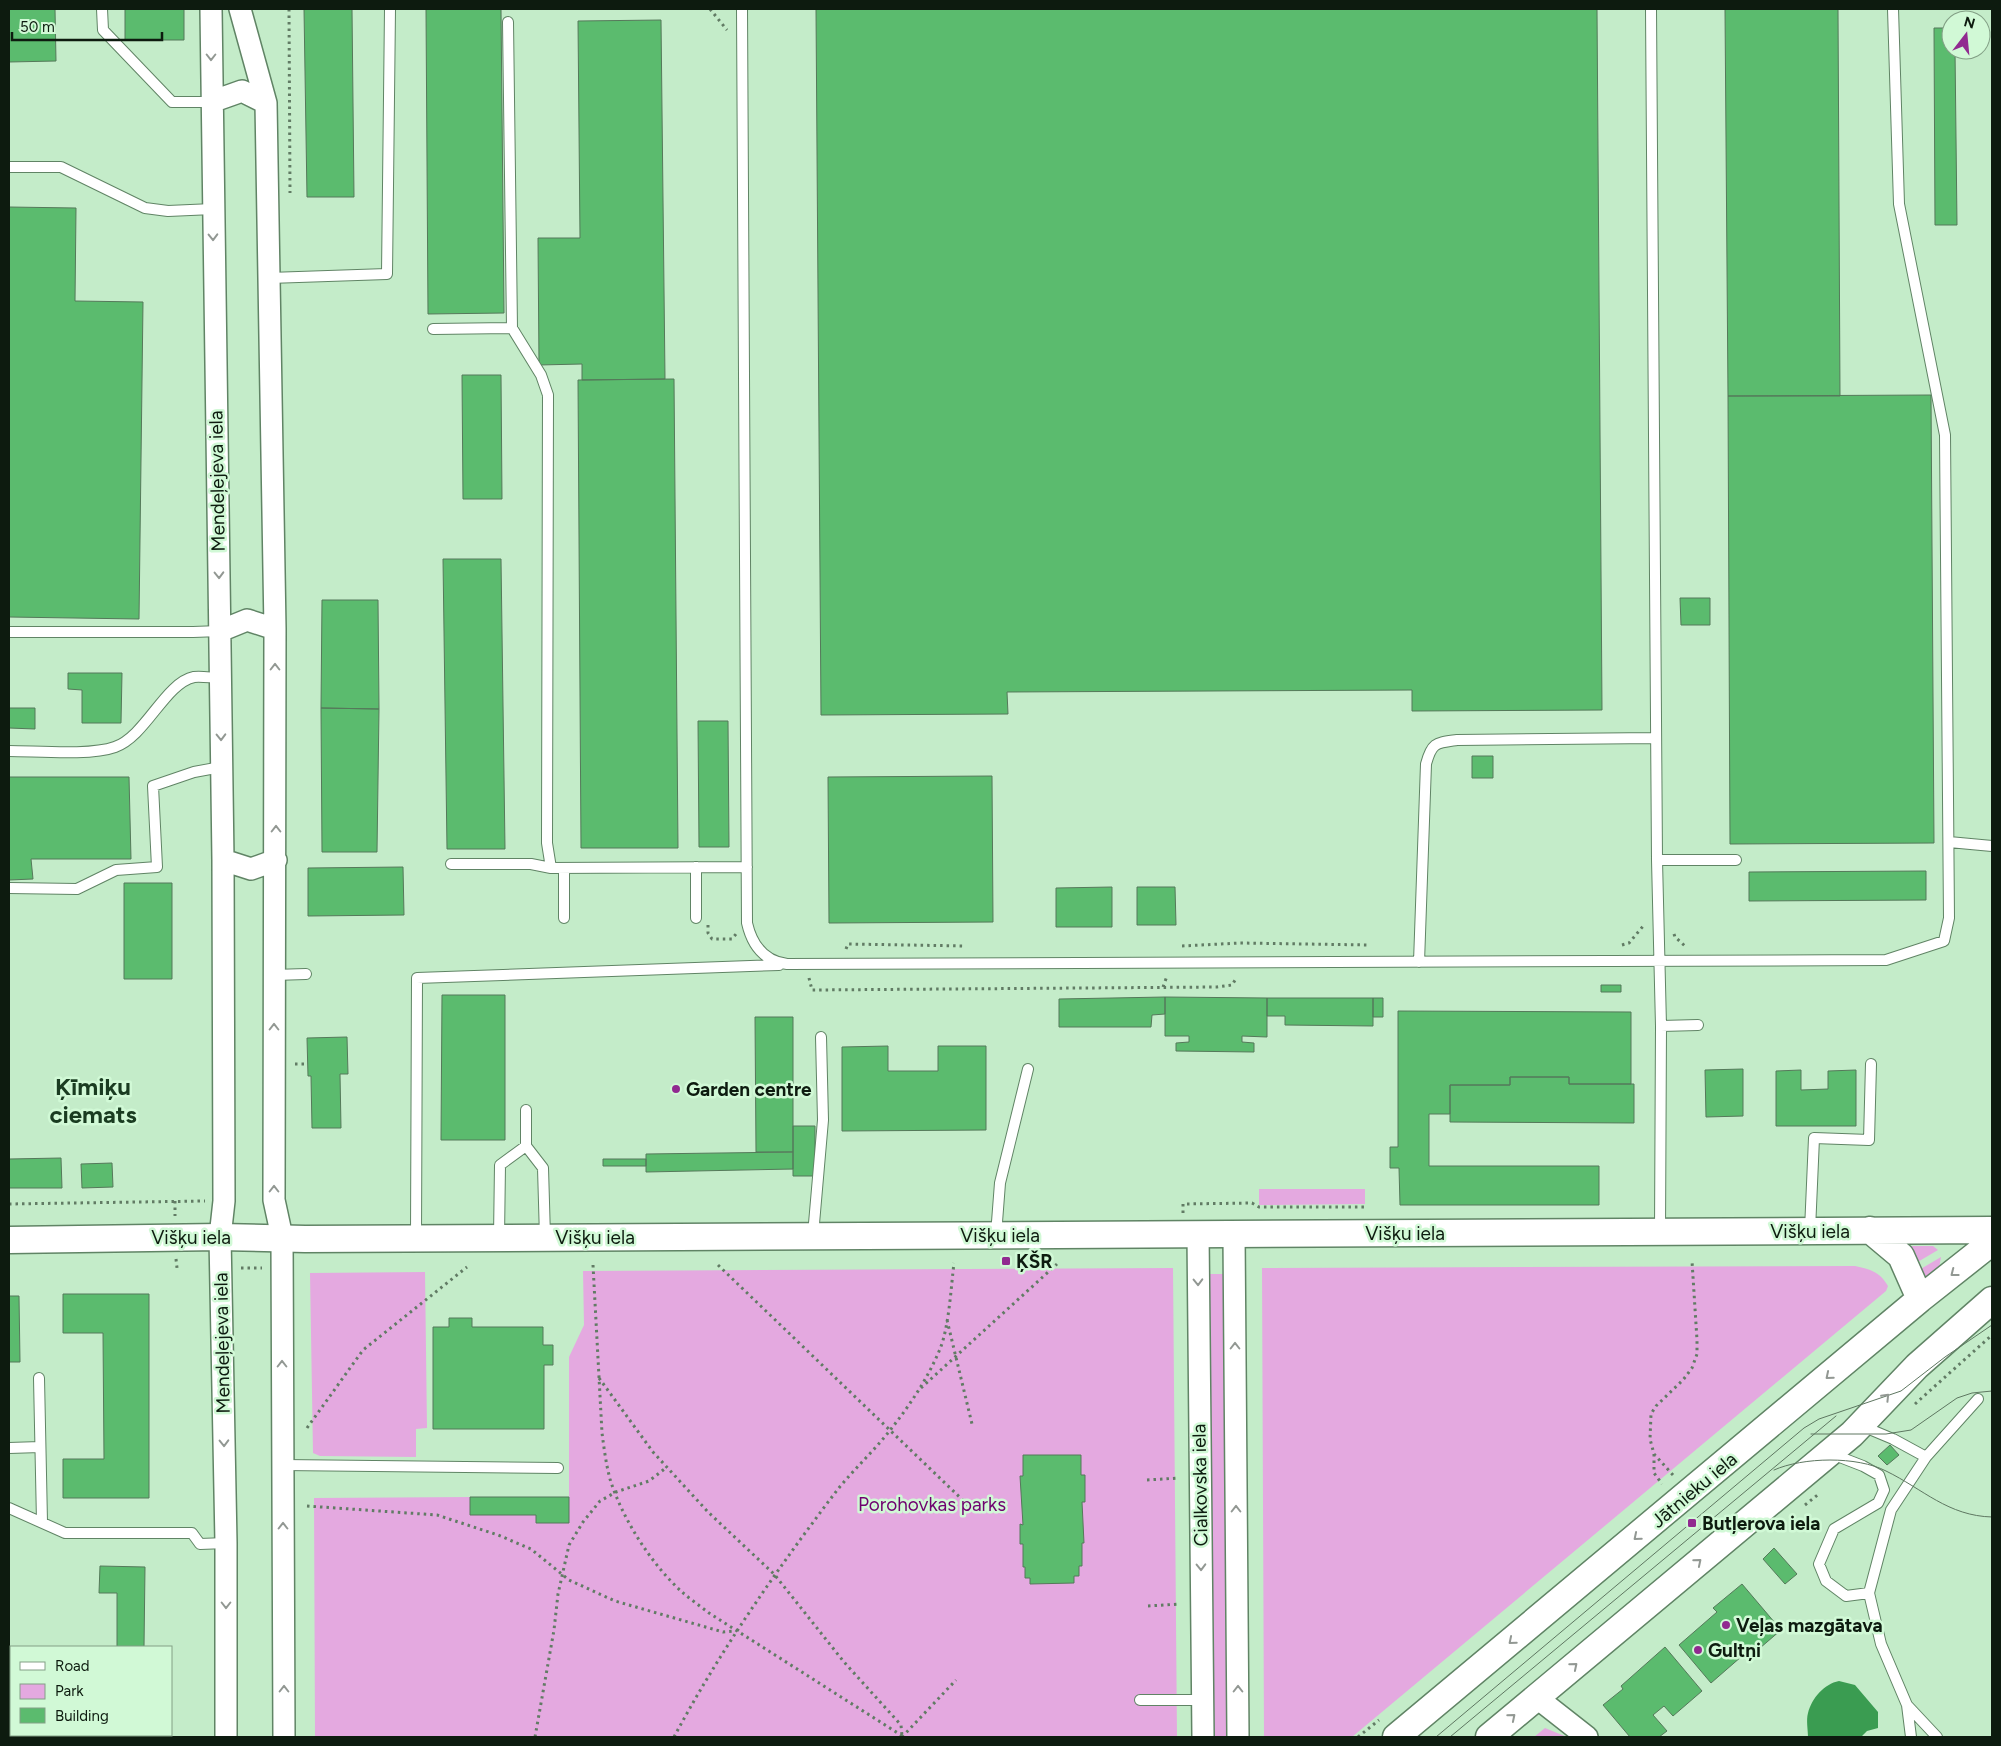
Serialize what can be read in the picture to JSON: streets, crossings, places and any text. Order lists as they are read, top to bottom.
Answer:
{
  "streets": {
    "street": [
      "Mendeļejeva iela",
      "Višķu iela",
      "Cialkovska iela",
      "Jātnieku iela"
    ]
  },
  "crossings": [
    ["Mendeļejeva iela", "Višķu iela"],
    ["Višķu iela", "Cialkovska iela"]
  ],
  "districts": ["Ķīmiķu ciemats"],
  "parks": ["Porohovkas parks"],
  "places": {
    "other": ["Garden centre", "Veļas mazgātava", "Gultņi"],
    "transit": ["ĶŠR", "Butļerova iela"]
  },
  "legend": ["Road", "Park", "Building"],
  "scale_bar": "50 m",
  "north": "top"
}
